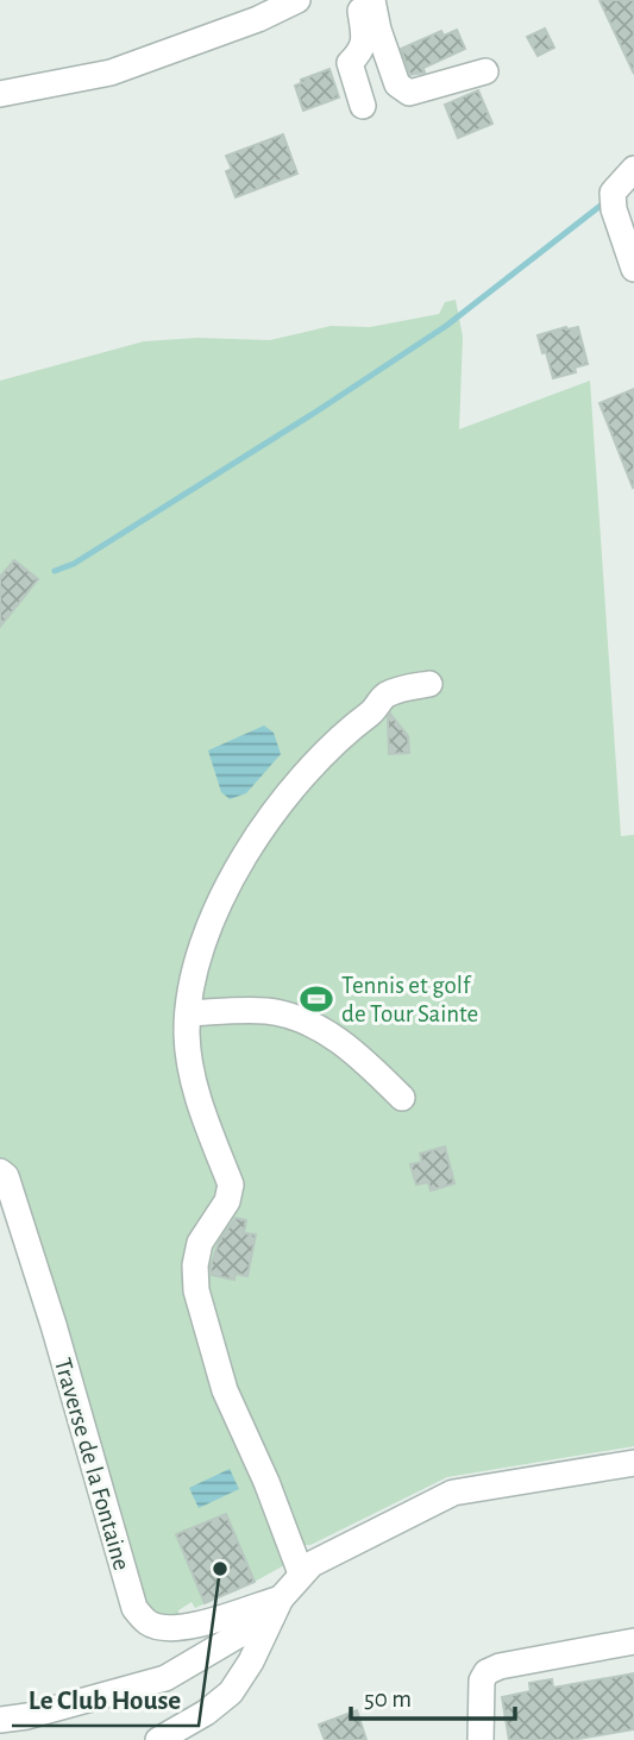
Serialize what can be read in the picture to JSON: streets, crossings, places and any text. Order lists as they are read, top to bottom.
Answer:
{
  "streets": {
    "street": ["Traverse de la Fontaine"]
  },
  "places": {
    "sports": ["Tennis et golf de Tour Sainte"],
    "other": ["Le Club House"]
  },
  "scale_bar": "50 m"
}
